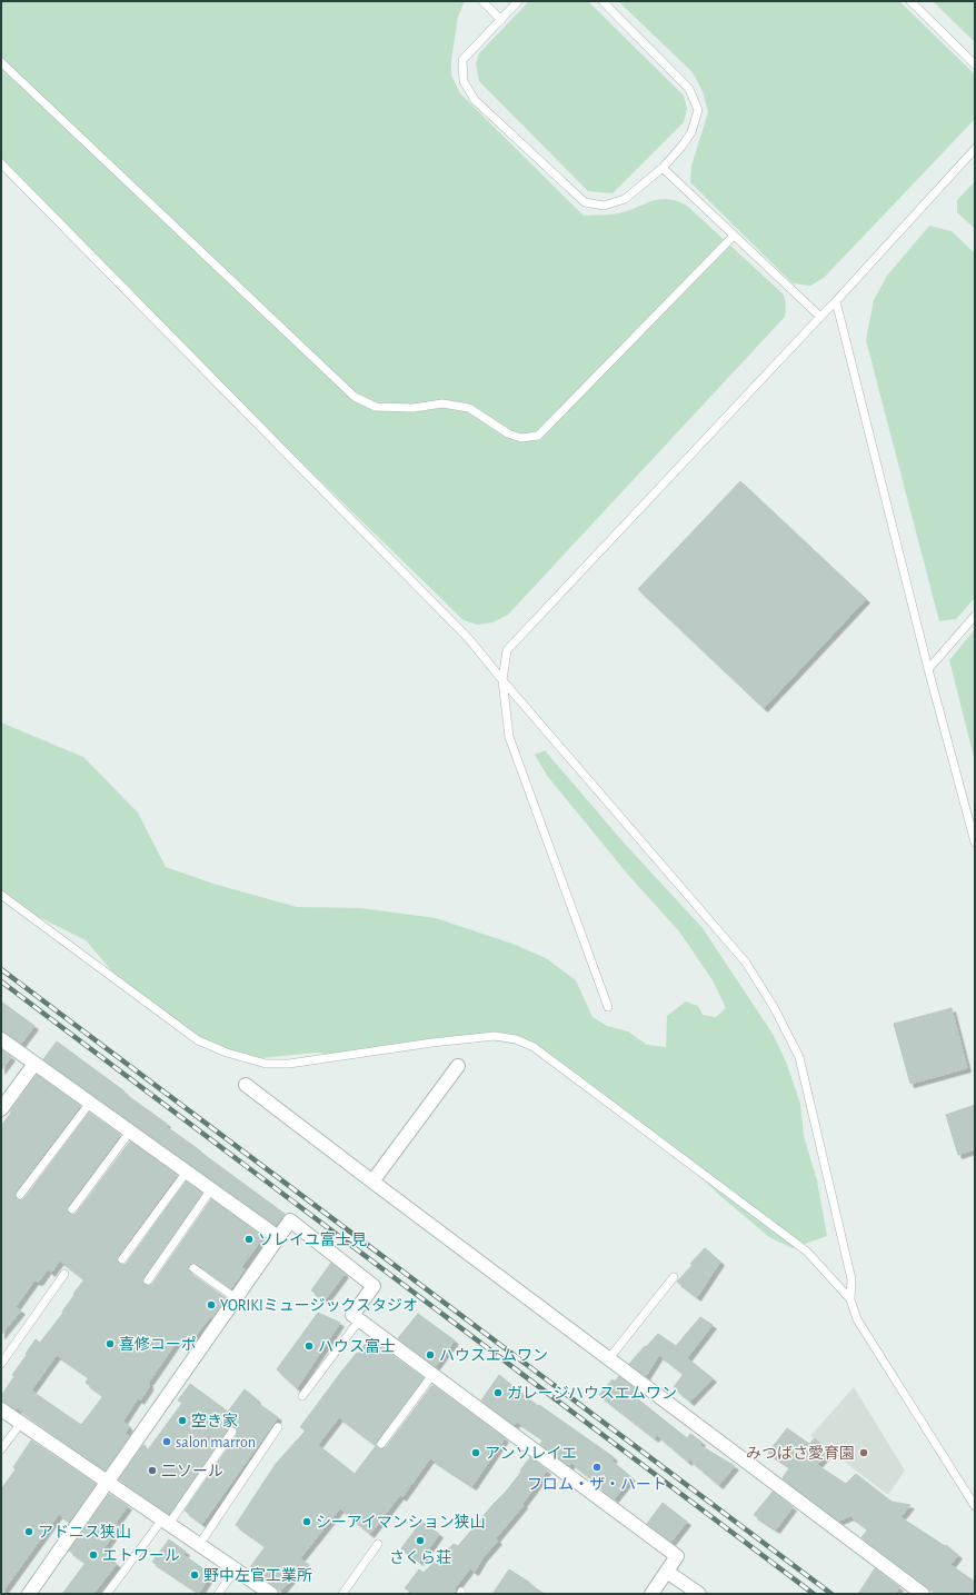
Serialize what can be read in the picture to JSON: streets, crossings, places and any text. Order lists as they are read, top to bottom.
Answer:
{
  "places": [
    "ソレイユ富士見",
    "YORIKIミュージックスタジオ",
    "喜修コーポ",
    "ハウス富士",
    "ハウスエムワン",
    "ガレージハウスエムワン",
    "空き家",
    "salon marron",
    "アンソレイエ",
    "みつばさ愛育園",
    "フロム・ザ・ハート",
    "二ソール",
    "シーアイマンション狭山",
    "アドニス狭山",
    "さくら荘",
    "エトワール",
    "野中左官工業所"
  ]
}
